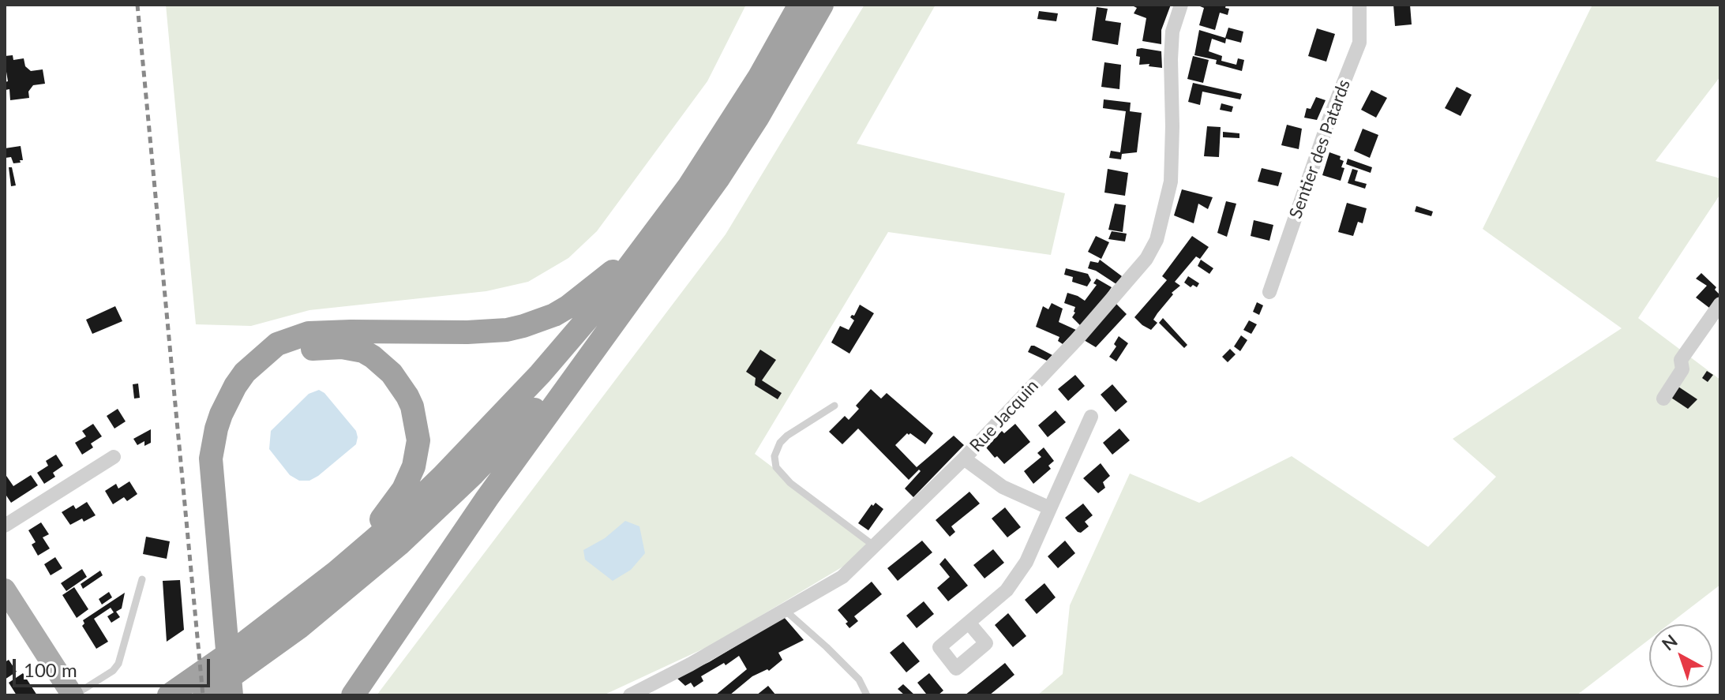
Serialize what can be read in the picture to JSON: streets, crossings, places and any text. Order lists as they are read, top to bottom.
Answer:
{
  "streets": {
    "street": ["Sentier des Patards", "Rue Jacquin"]
  },
  "scale_bar": "100 m",
  "north": "top left"
}
